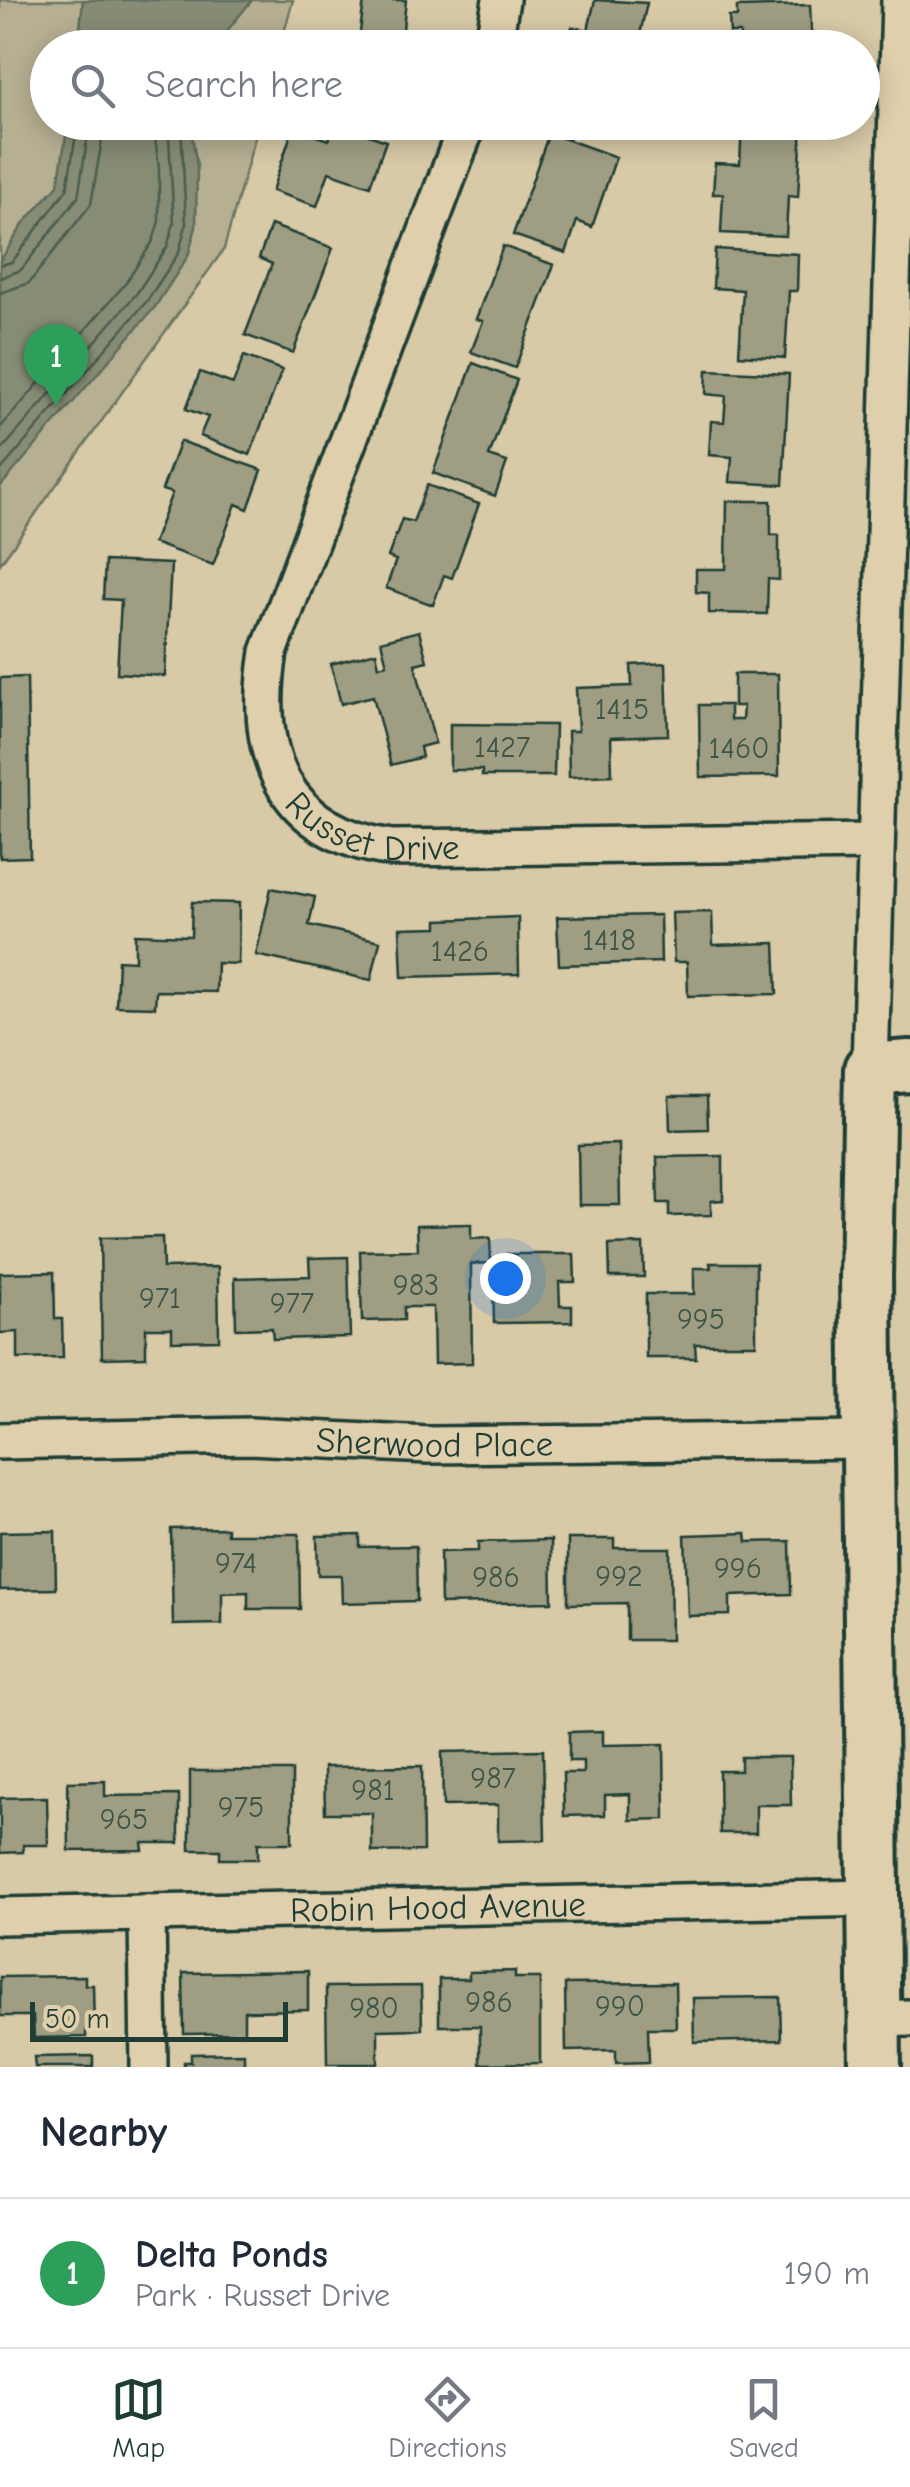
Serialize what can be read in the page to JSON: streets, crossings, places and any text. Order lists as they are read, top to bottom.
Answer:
{
  "streets": {
    "street": ["Russet Drive", "Sherwood Place", "Robin Hood Avenue"]
  },
  "house_numbers": [
    "1415",
    "1427",
    "1460",
    "1418",
    "1426",
    "983",
    "971",
    "977",
    "995",
    "974",
    "996",
    "992",
    "986",
    "987",
    "981",
    "975",
    "965",
    "986",
    "990",
    "980"
  ],
  "scale_bar": "50 m",
  "page": {
    "search": "Search here",
    "pins": "1",
    "scale": "50 m",
    "heading": "Nearby",
    "list": [
      {
        "mark": "1",
        "name": "Delta Ponds",
        "note": "Park · Russet Drive",
        "value": "190 m"
      }
    ],
    "nav": ["Map", "Directions", "Saved"]
  }
}
